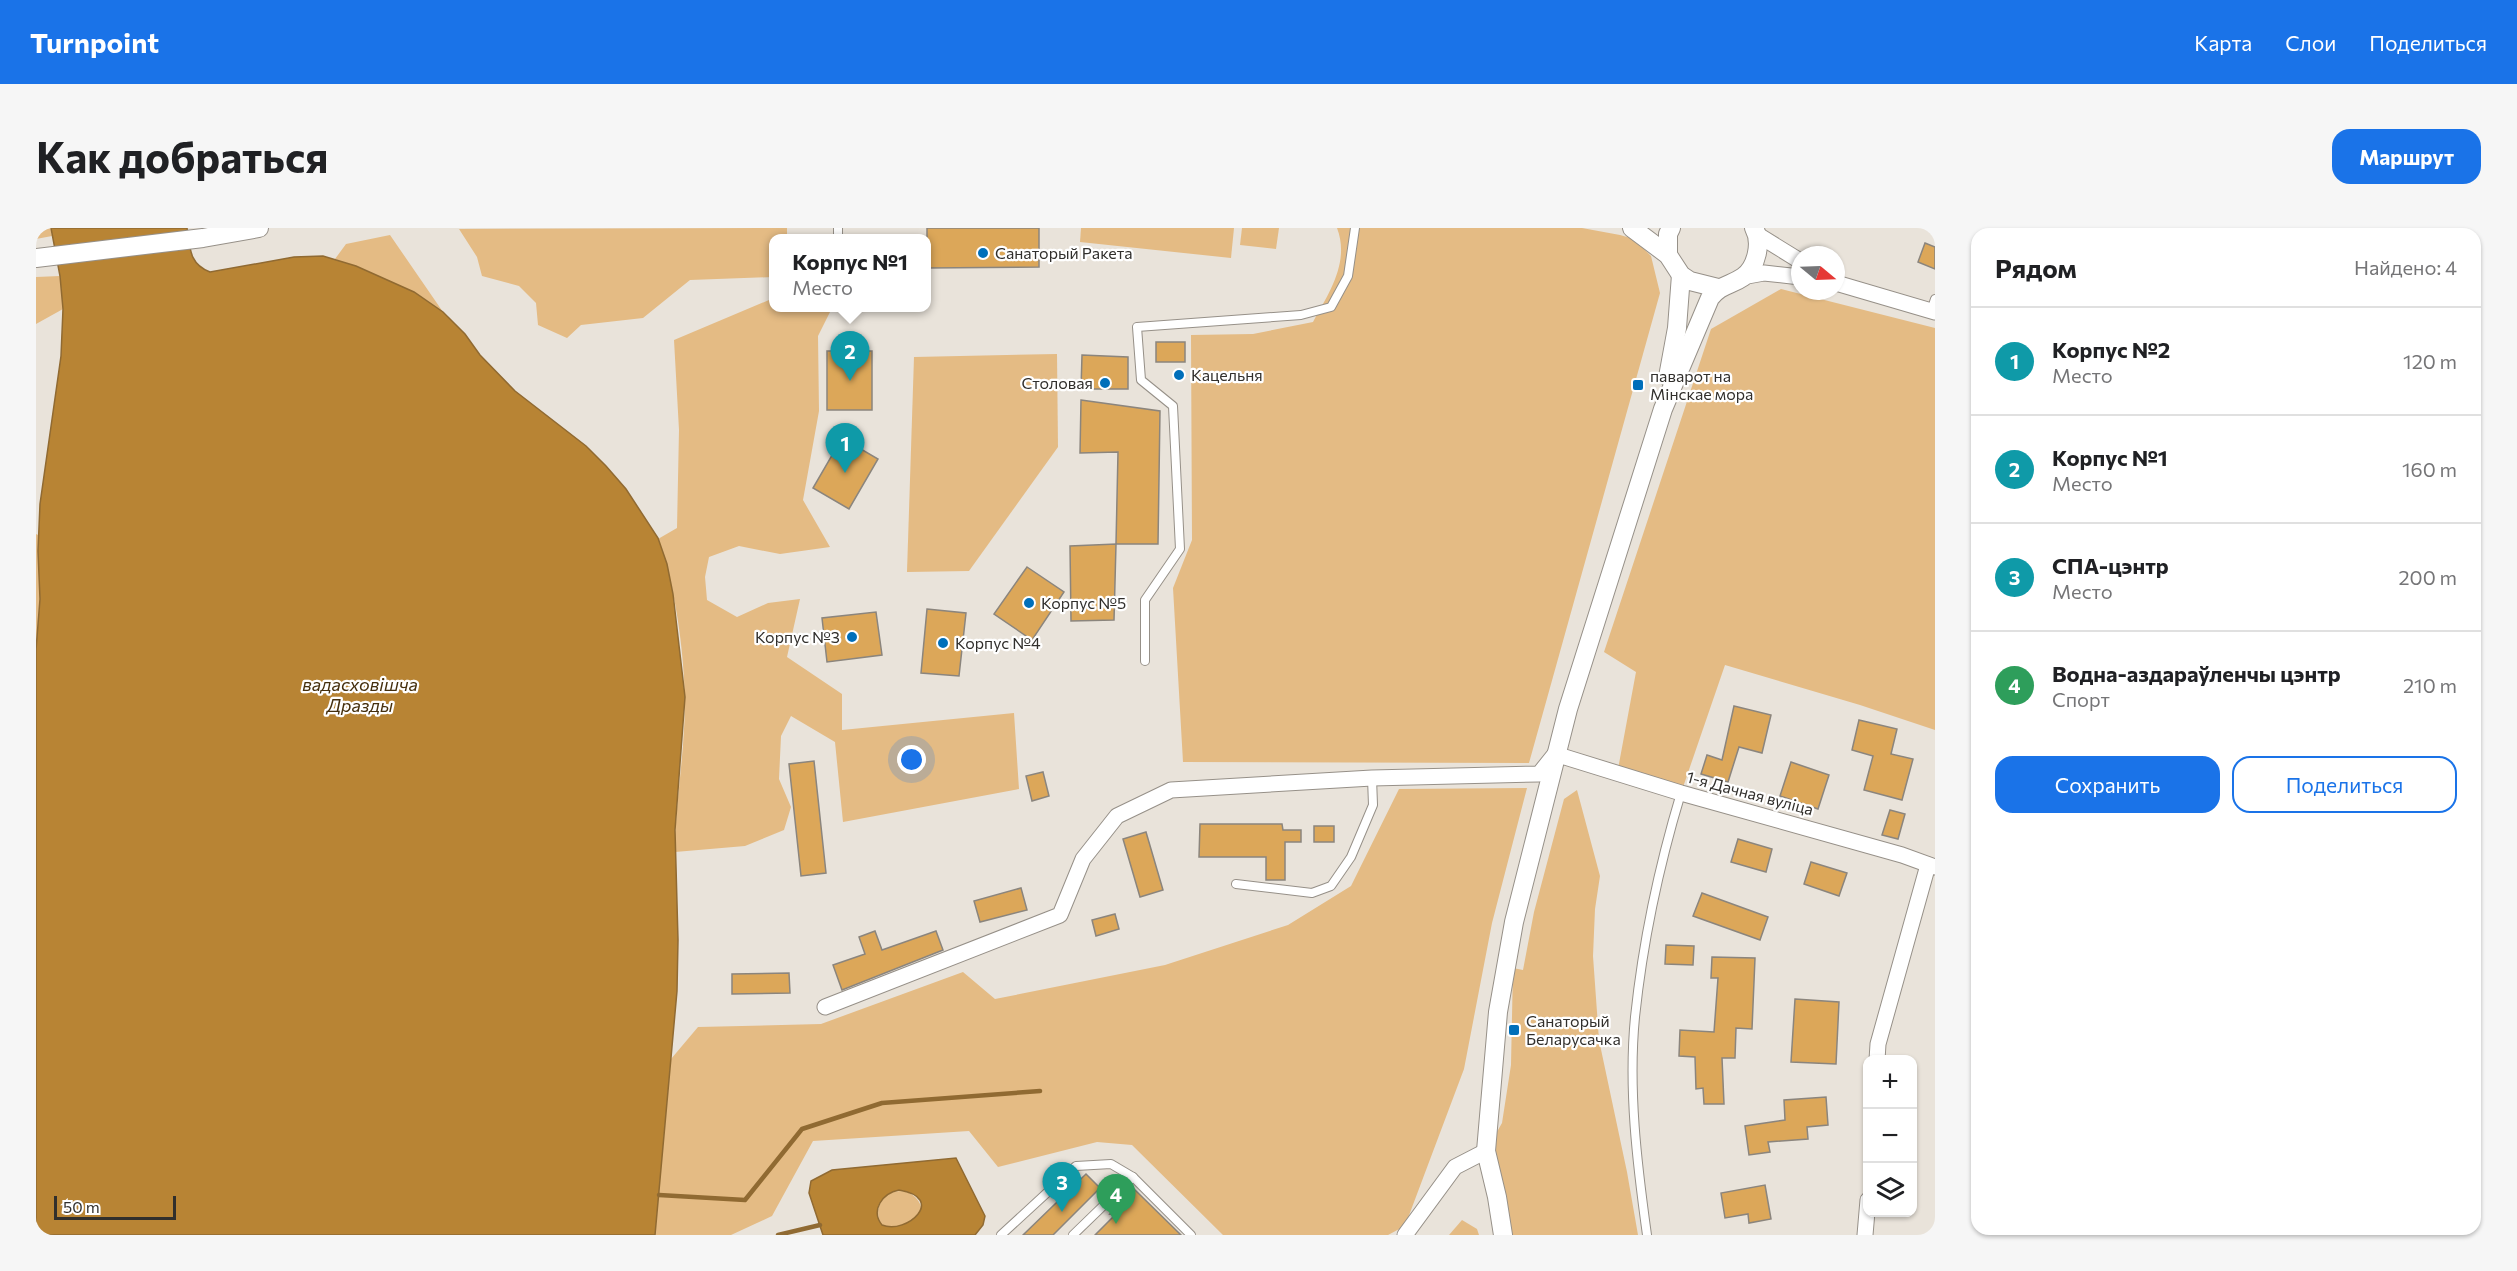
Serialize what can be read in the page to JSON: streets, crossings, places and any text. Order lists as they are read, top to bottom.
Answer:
{
  "streets": {
    "street": ["1-я Дачная вуліца"]
  },
  "water": ["вадасховішча Дразды"],
  "places": {
    "other": [
      "Санаторый Ракета",
      "Кацельня",
      "Столовая",
      "Корпус №5",
      "Корпус №3",
      "Корпус №4"
    ],
    "transit": ["паварот на Мінскае мора", "Санаторый Беларусачка"]
  },
  "scale_bar": "50 m",
  "north": "right",
  "page": {
    "header": "Turnpoint",
    "nav": ["Карта", "Слои", "Поделиться"],
    "buttons": [
      "Маршрут",
      ["Сохранить", "Поделиться"]
    ],
    "title": "Как добраться",
    "heading": ["Рядом", "Найдено: 4"],
    "popup": ["Корпус №1", "Место"],
    "list": [
      {
        "mark": "1",
        "name": "Корпус №2",
        "note": "Место",
        "value": "120 m"
      },
      {
        "mark": "2",
        "name": "Корпус №1",
        "note": "Место",
        "value": "160 m"
      },
      {
        "mark": "3",
        "name": "СПА-цэнтр",
        "note": "Место",
        "value": "200 m"
      },
      {
        "mark": "4",
        "name": "Водна-аздараўленчы цэнтр",
        "note": "Спорт",
        "value": "210 m"
      }
    ],
    "pins": [
      "2",
      "1",
      "3",
      "4"
    ],
    "map_buttons": ["+", "−"],
    "scale": "50 m"
  }
}
